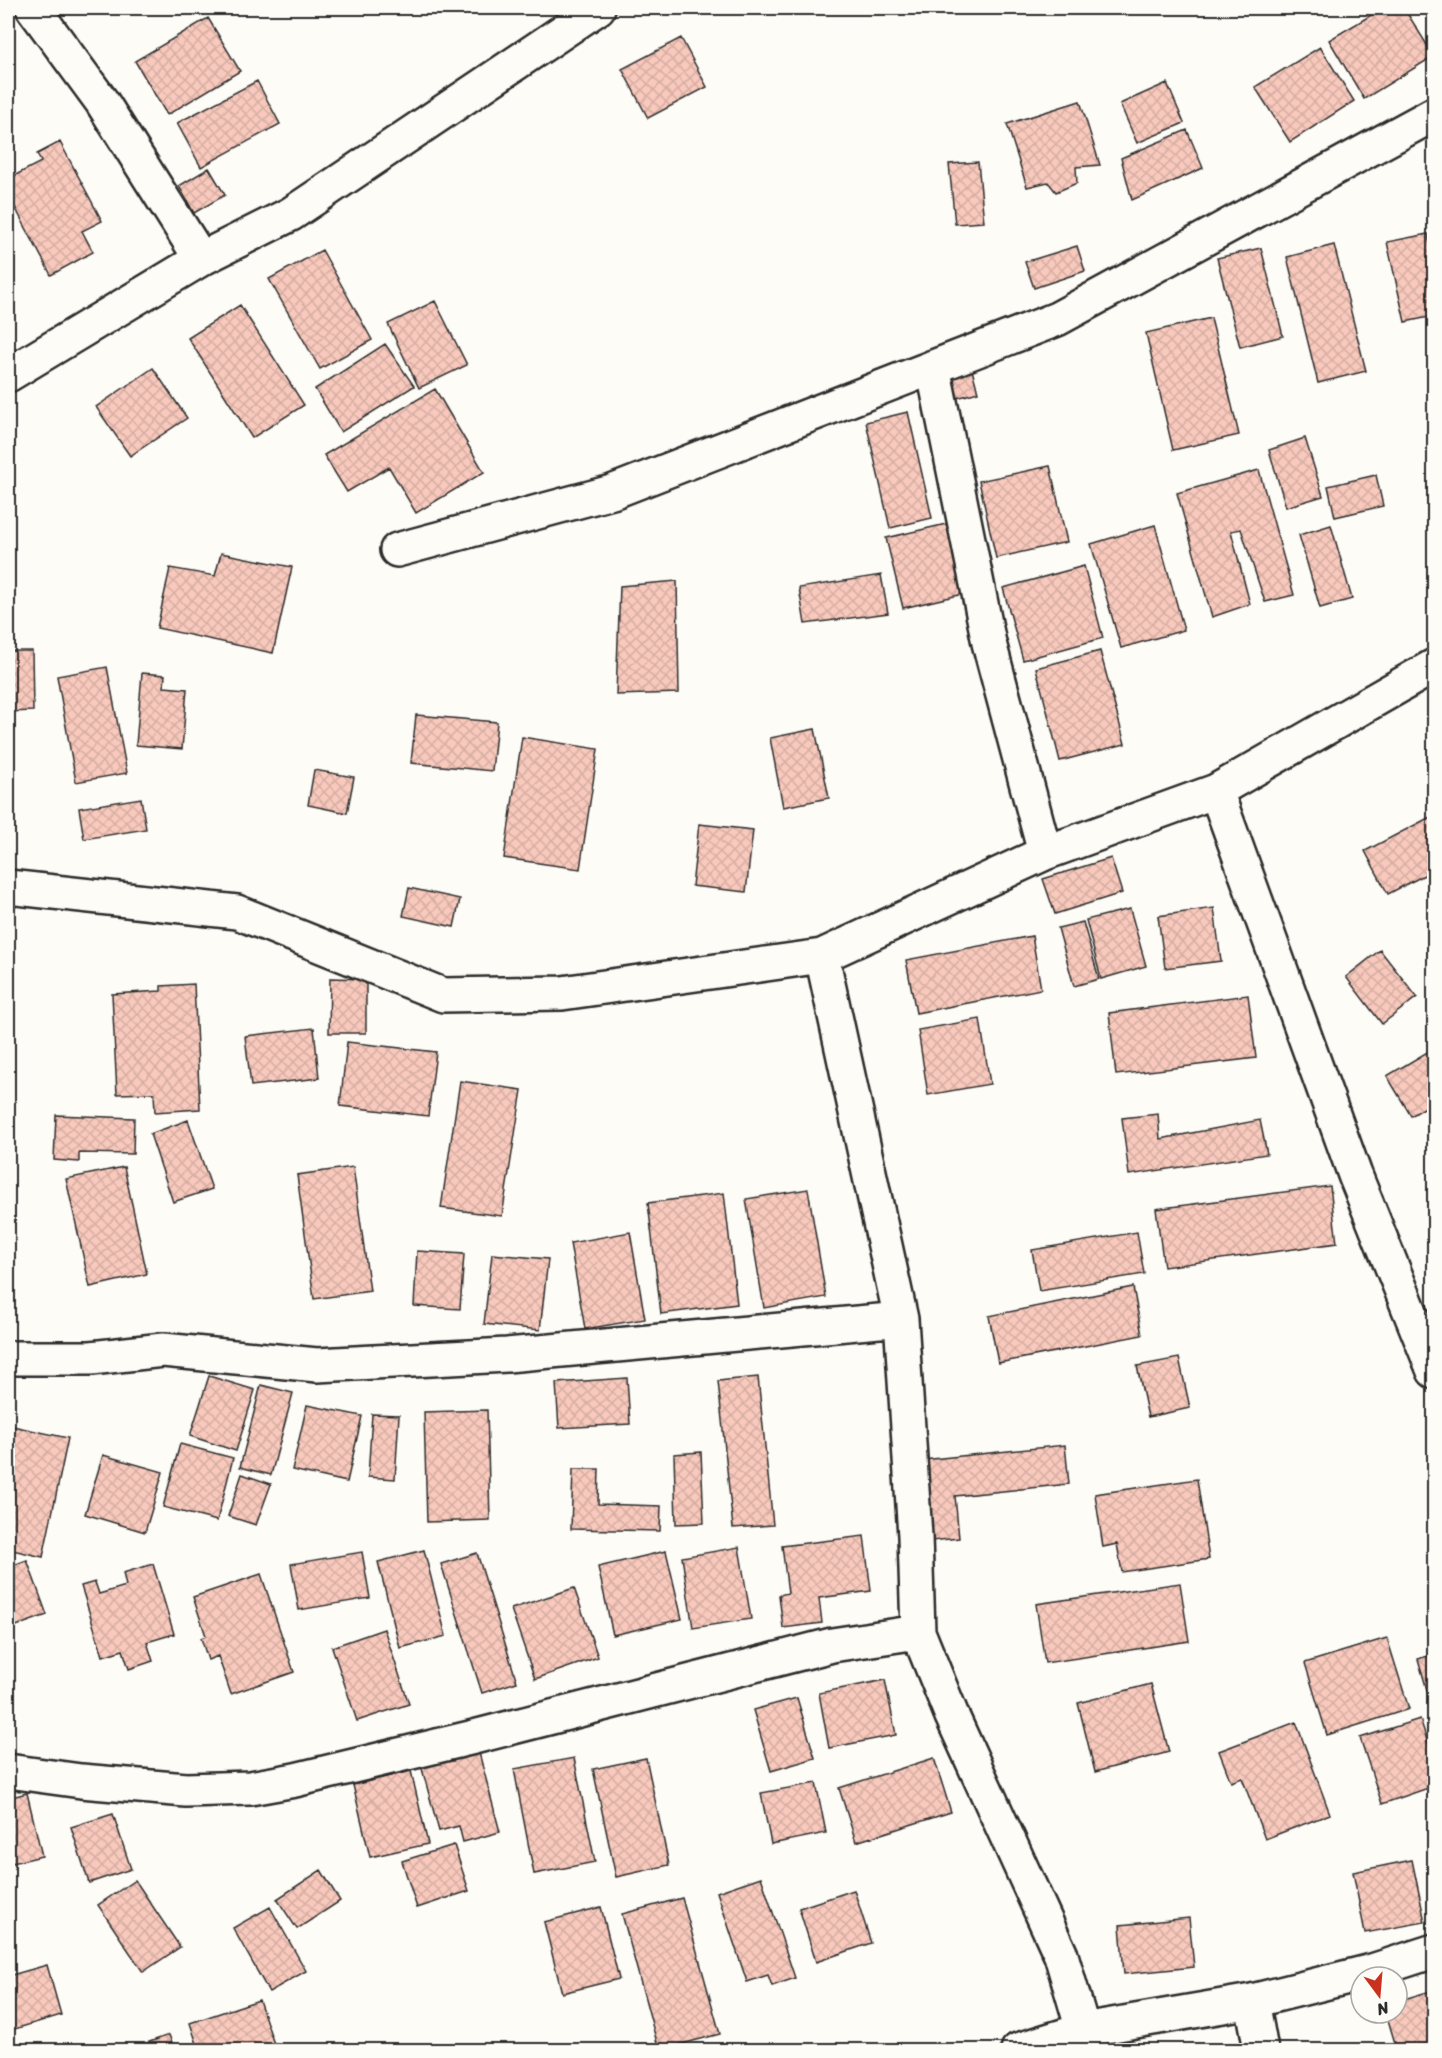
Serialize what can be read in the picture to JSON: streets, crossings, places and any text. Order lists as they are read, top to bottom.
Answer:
{
  "north": "bottom"
}
